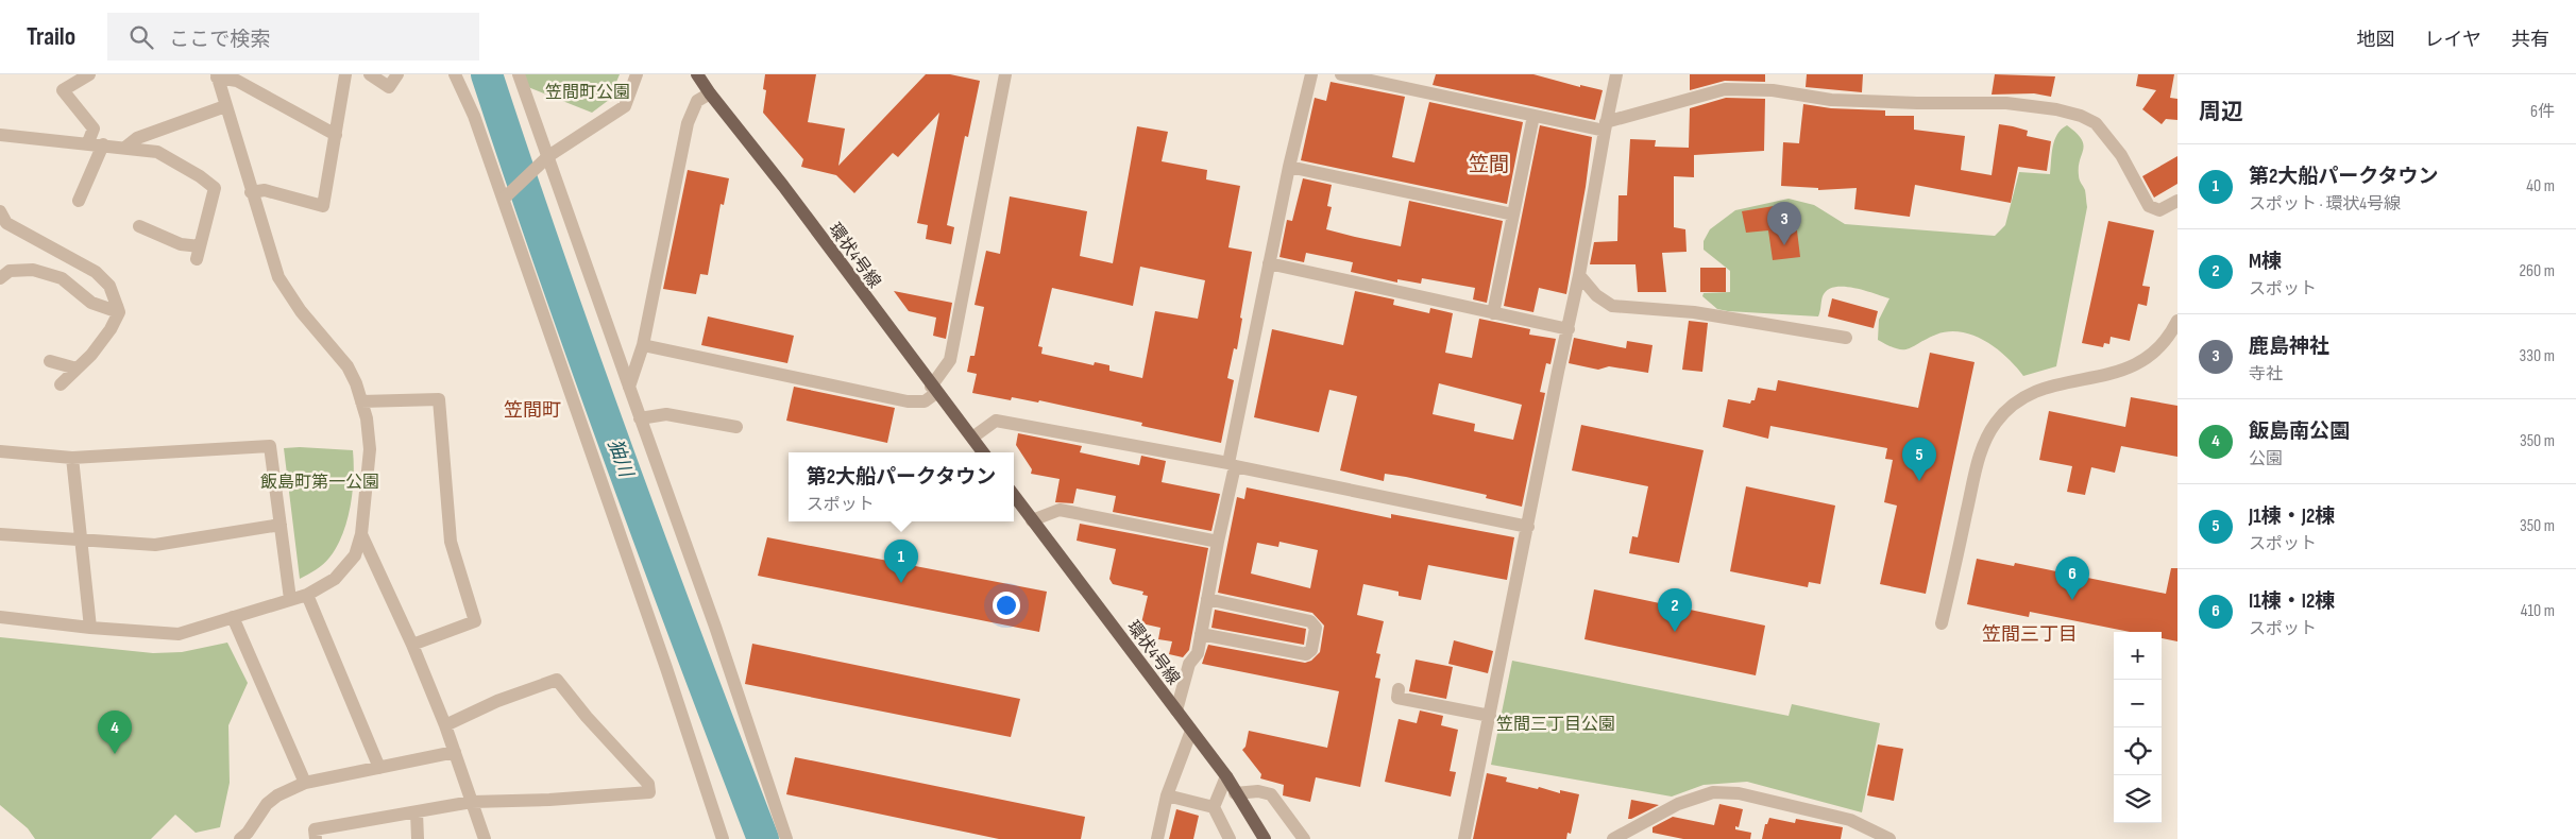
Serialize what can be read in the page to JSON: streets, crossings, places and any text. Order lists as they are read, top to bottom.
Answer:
{
  "streets": {
    "main road": ["環状4号線"]
  },
  "districts": ["笠間", "笠間町", "笠間三丁目"],
  "water": ["㹨川"],
  "parks": ["笠間町公園", "飯島町第一公園", "笠間三丁目公園"],
  "page": {
    "header": "Trailo",
    "search": "ここで検索",
    "nav": ["地図", "レイヤ", "共有"],
    "heading": ["周辺", "6件"],
    "list": [
      {
        "mark": "1",
        "name": "第2大船パークタウン",
        "note": "スポット · 環状4号線",
        "value": "40 m"
      },
      {
        "mark": "2",
        "name": "M棟",
        "note": "スポット",
        "value": "260 m"
      },
      {
        "mark": "3",
        "name": "鹿島神社",
        "note": "寺社",
        "value": "330 m"
      },
      {
        "mark": "4",
        "name": "飯島南公園",
        "note": "公園",
        "value": "350 m"
      },
      {
        "mark": "5",
        "name": "J1棟・J2棟",
        "note": "スポット",
        "value": "350 m"
      },
      {
        "mark": "6",
        "name": "I1棟・I2棟",
        "note": "スポット",
        "value": "410 m"
      }
    ],
    "pins": [
      "3",
      "5",
      "1",
      "6",
      "2",
      "4"
    ],
    "popup": ["第2大船パークタウン", "スポット"],
    "map_buttons": ["+", "−"]
  }
}
